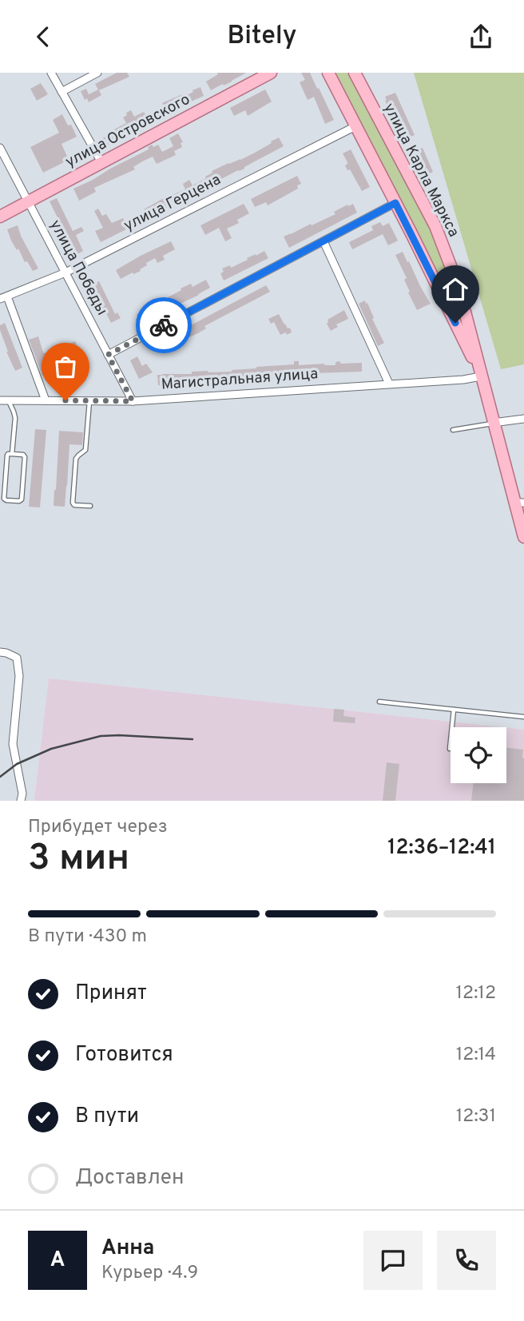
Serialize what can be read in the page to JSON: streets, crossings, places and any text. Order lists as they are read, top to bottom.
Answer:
{
  "streets": {
    "main road": ["улица Островского", "улица Карла Маркса"],
    "street": ["улица Герцена", "улица Победы", "Магистральная улица"]
  },
  "crossings": [
    ["улица Островского", "улица Победы"],
    ["улица Карла Маркса", "Магистральная улица"],
    ["улица Герцена", "улица Победы"],
    ["улица Победы", "Магистральная улица"]
  ],
  "page": {
    "header": "Bitely",
    "heading": ["3 мин", "Прибудет через", "12:36–12:41"],
    "panel": ["Анна", "Курьер · 4.9"],
    "bar": "В пути · 430 m",
    "list": [
      ["Принят", "12:12"],
      ["Готовится", "12:14"],
      ["В пути", "12:31"],
      "Доставлен"
    ],
    "round": "А"
  }
}
